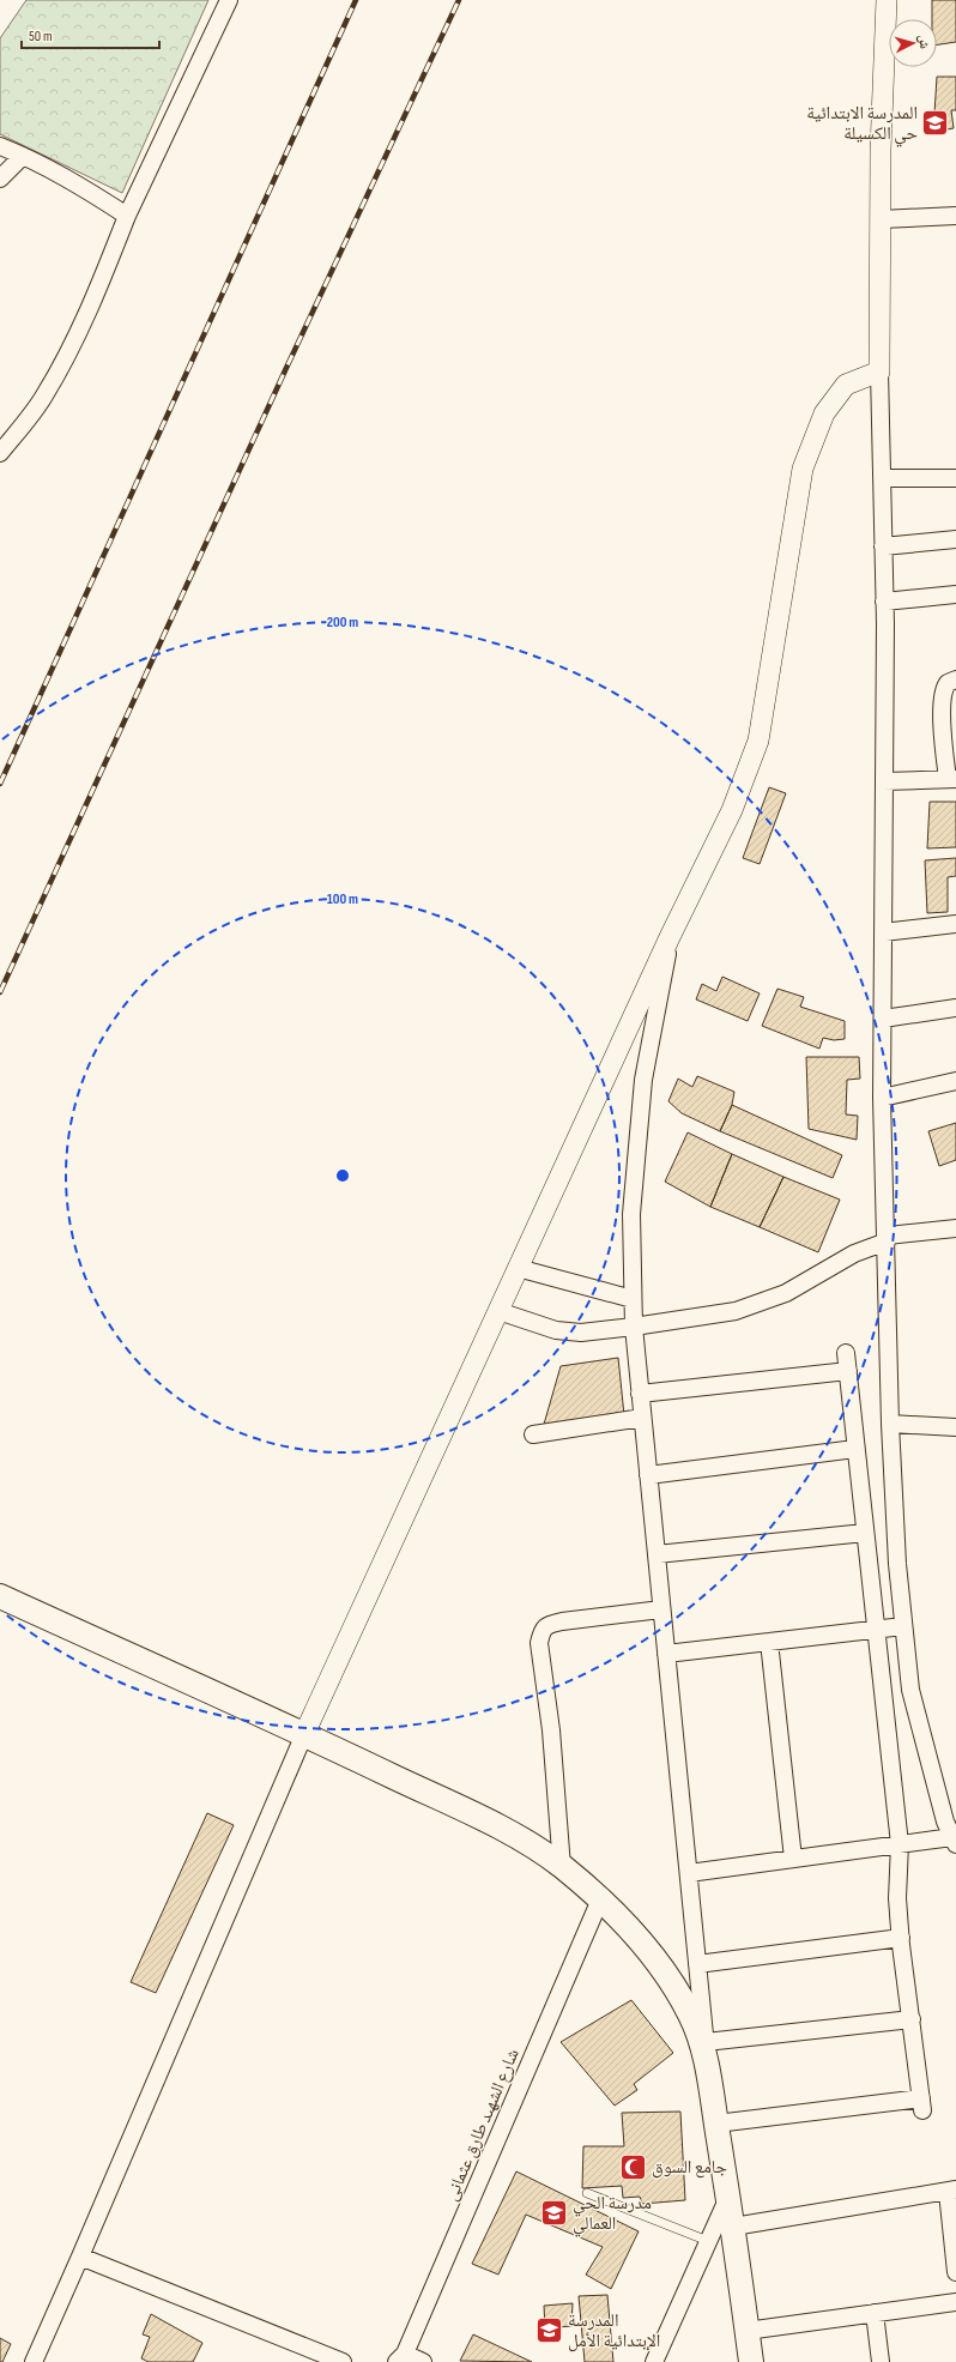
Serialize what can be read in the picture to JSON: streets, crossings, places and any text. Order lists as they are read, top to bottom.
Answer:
{
  "streets": {
    "street": ["شارع الشهىد طارق عثمانى"]
  },
  "places": {
    "school or university": ["المدرسة الابتدائية حي الكسيلة", "مدرسة الحي العمالي", "المدرسة الإبتدائية الأمل"],
    "mosque": ["جامع السوق"]
  },
  "scale_bar": "50 m",
  "north": "right",
  "rings": ["200 m", "100 m"]
}
